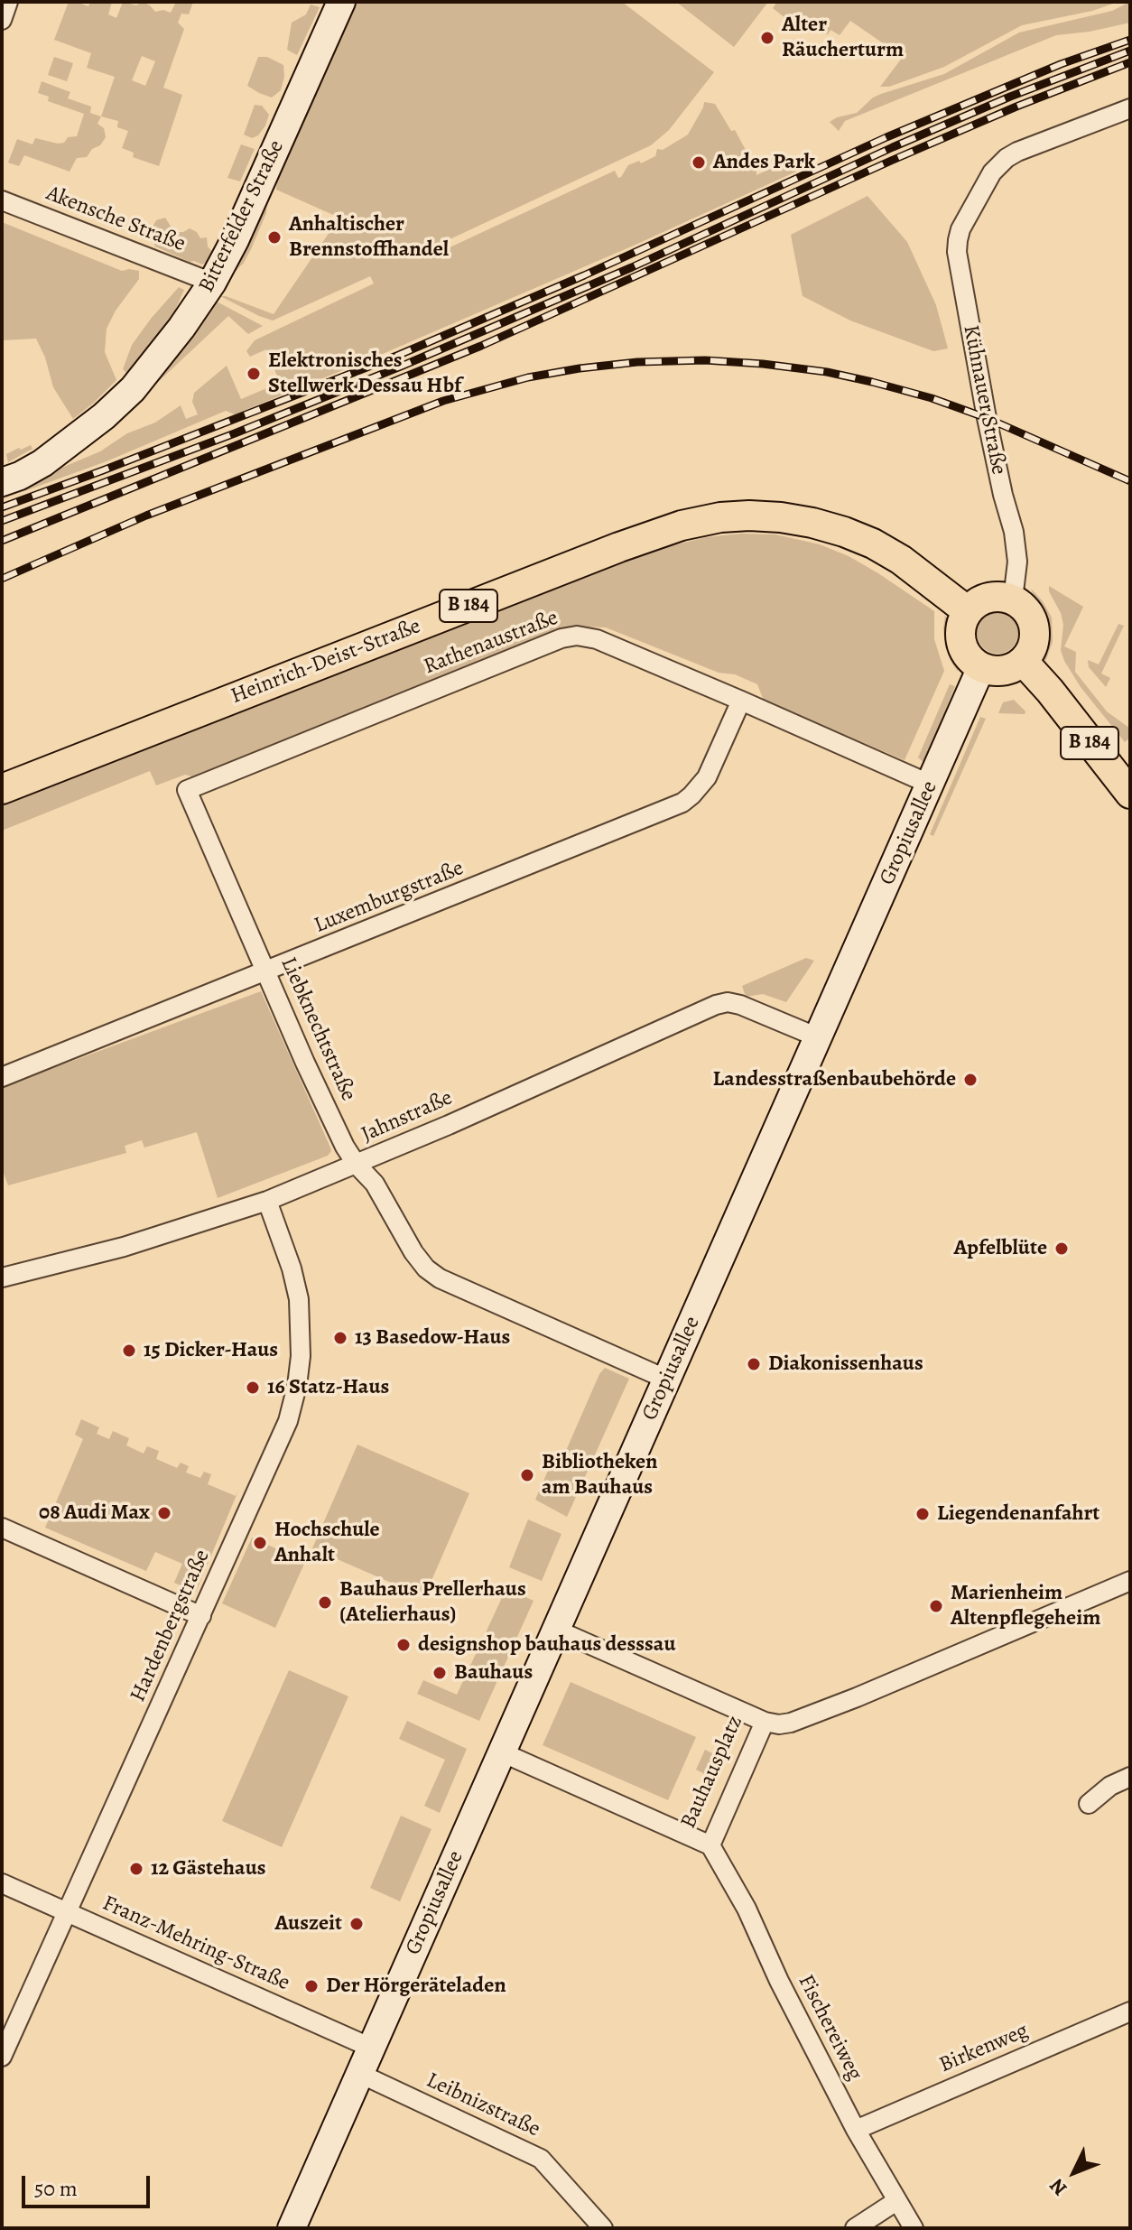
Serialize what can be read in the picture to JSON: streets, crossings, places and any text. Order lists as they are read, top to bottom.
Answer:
{
  "streets": {
    "main road": ["B 184", "Heinrich-Deist-Straße"],
    "street": [
      "Bitterfelder Straße",
      "Akensche Straße",
      "Kühnauer Straße",
      "Rathenaustraße",
      "Gropiusallee",
      "Luxemburgstraße",
      "Liebknechtstraße",
      "Jahnstraße",
      "Hardenbergstraße",
      "Bauhausplatz",
      "Franz-Mehring-Straße",
      "Fischereiweg",
      "Birkenweg",
      "Leibnizstraße"
    ]
  },
  "crossings": [
    ["Bitterfelder Straße", "Akensche Straße"],
    ["Kühnauer Straße", "B 184"],
    ["Kühnauer Straße", "Heinrich-Deist-Straße"],
    ["Kühnauer Straße", "Gropiusallee"],
    ["B 184", "Heinrich-Deist-Straße"],
    ["B 184", "Gropiusallee"],
    ["Rathenaustraße", "Gropiusallee"],
    ["Rathenaustraße", "Luxemburgstraße"],
    ["Rathenaustraße", "Liebknechtstraße"],
    ["Heinrich-Deist-Straße", "Gropiusallee"],
    ["Gropiusallee", "Liebknechtstraße"],
    ["Gropiusallee", "Jahnstraße"],
    ["Gropiusallee", "Bauhausplatz"],
    ["Gropiusallee", "Franz-Mehring-Straße"],
    ["Gropiusallee", "Leibnizstraße"],
    ["Luxemburgstraße", "Liebknechtstraße"],
    ["Liebknechtstraße", "Jahnstraße"],
    ["Jahnstraße", "Hardenbergstraße"],
    ["Hardenbergstraße", "Franz-Mehring-Straße"],
    ["Bauhausplatz", "Fischereiweg"],
    ["Fischereiweg", "Birkenweg"]
  ],
  "places": [
    "Alter Räucherturm",
    "Andes Park",
    "Anhaltischer Brennstoffhandel",
    "Elektronisches Stellwerk Dessau Hbf",
    "Landesstraßenbaubehörde",
    "Apfelblüte",
    "13 Basedow-Haus",
    "15 Dicker-Haus",
    "Diakonissenhaus",
    "16 Statz-Haus",
    "Bibliotheken am Bauhaus",
    "08 Audi Max",
    "Liegendenanfahrt",
    "Hochschule Anhalt",
    "Bauhaus Prellerhaus (Atelierhaus)",
    "Marienheim Altenpflegeheim",
    "designshop bauhaus desssau",
    "Bauhaus",
    "12 Gästehaus",
    "Auszeit",
    "Der Hörgeräteladen"
  ],
  "scale_bar": "50 m",
  "north": "bottom left"
}
